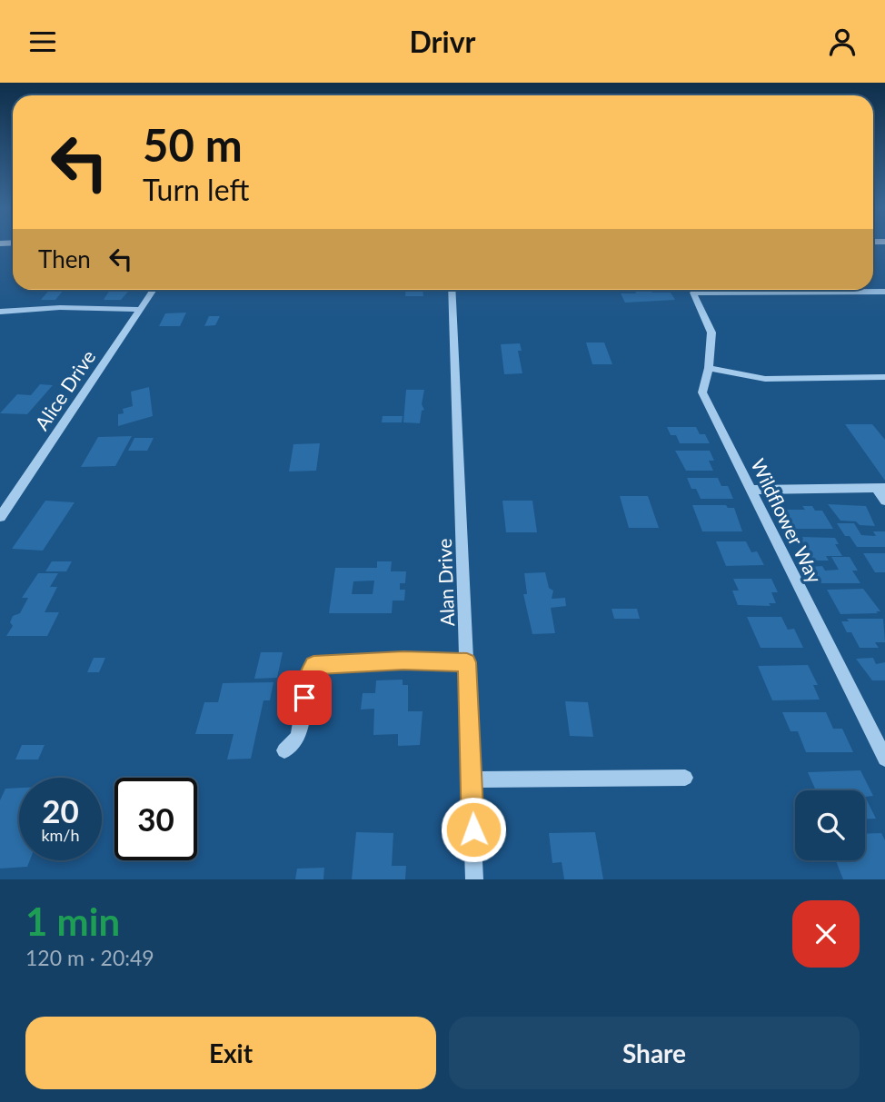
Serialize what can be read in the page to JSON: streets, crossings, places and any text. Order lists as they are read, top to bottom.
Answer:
{
  "streets": {
    "street": ["Alice Drive", "Wildflower Way", "Alan Drive"]
  },
  "page": {
    "header": "Drivr",
    "turn": ["50 m", "Turn left"],
    "then": "Then",
    "speed": "20 km/h",
    "limit": "30",
    "heading": ["1 min", "120 m · 20:49"],
    "buttons": ["Exit", "Share"]
  }
}
